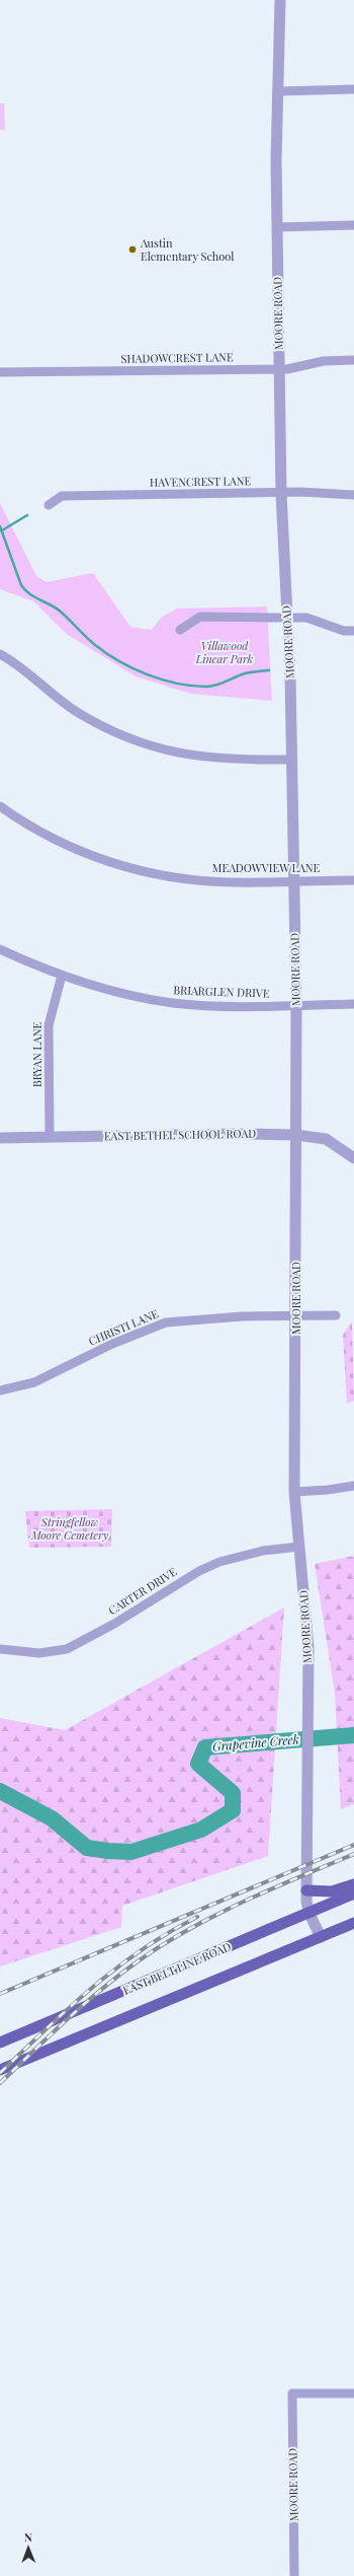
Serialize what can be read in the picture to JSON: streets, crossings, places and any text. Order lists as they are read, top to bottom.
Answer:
{
  "streets": {
    "main road": ["EAST BELT LINE ROAD"],
    "street": [
      "MOORE ROAD",
      "SHADOWCREST LANE",
      "HAVENCREST LANE",
      "MEADOWVIEW LANE",
      "BRIARGLEN DRIVE",
      "BRYAN LANE",
      "EAST BETHEL SCHOOL ROAD",
      "CHRISTI LANE",
      "CARTER DRIVE"
    ]
  },
  "crossings": [
    ["MOORE ROAD", "SHADOWCREST LANE"],
    ["MOORE ROAD", "HAVENCREST LANE"],
    ["MOORE ROAD", "MEADOWVIEW LANE"],
    ["MOORE ROAD", "BRIARGLEN DRIVE"],
    ["MOORE ROAD", "EAST BETHEL SCHOOL ROAD"],
    ["MOORE ROAD", "CHRISTI LANE"],
    ["MOORE ROAD", "CARTER DRIVE"],
    ["MOORE ROAD", "EAST BELT LINE ROAD"],
    ["BRIARGLEN DRIVE", "BRYAN LANE"],
    ["BRYAN LANE", "EAST BETHEL SCHOOL ROAD"]
  ],
  "water": ["Grapevine Creek"],
  "parks": ["Villawood Linear Park", "Stringfellow Moore Cemetery"],
  "places": ["Austin Elementary School"],
  "north": "top"
}
